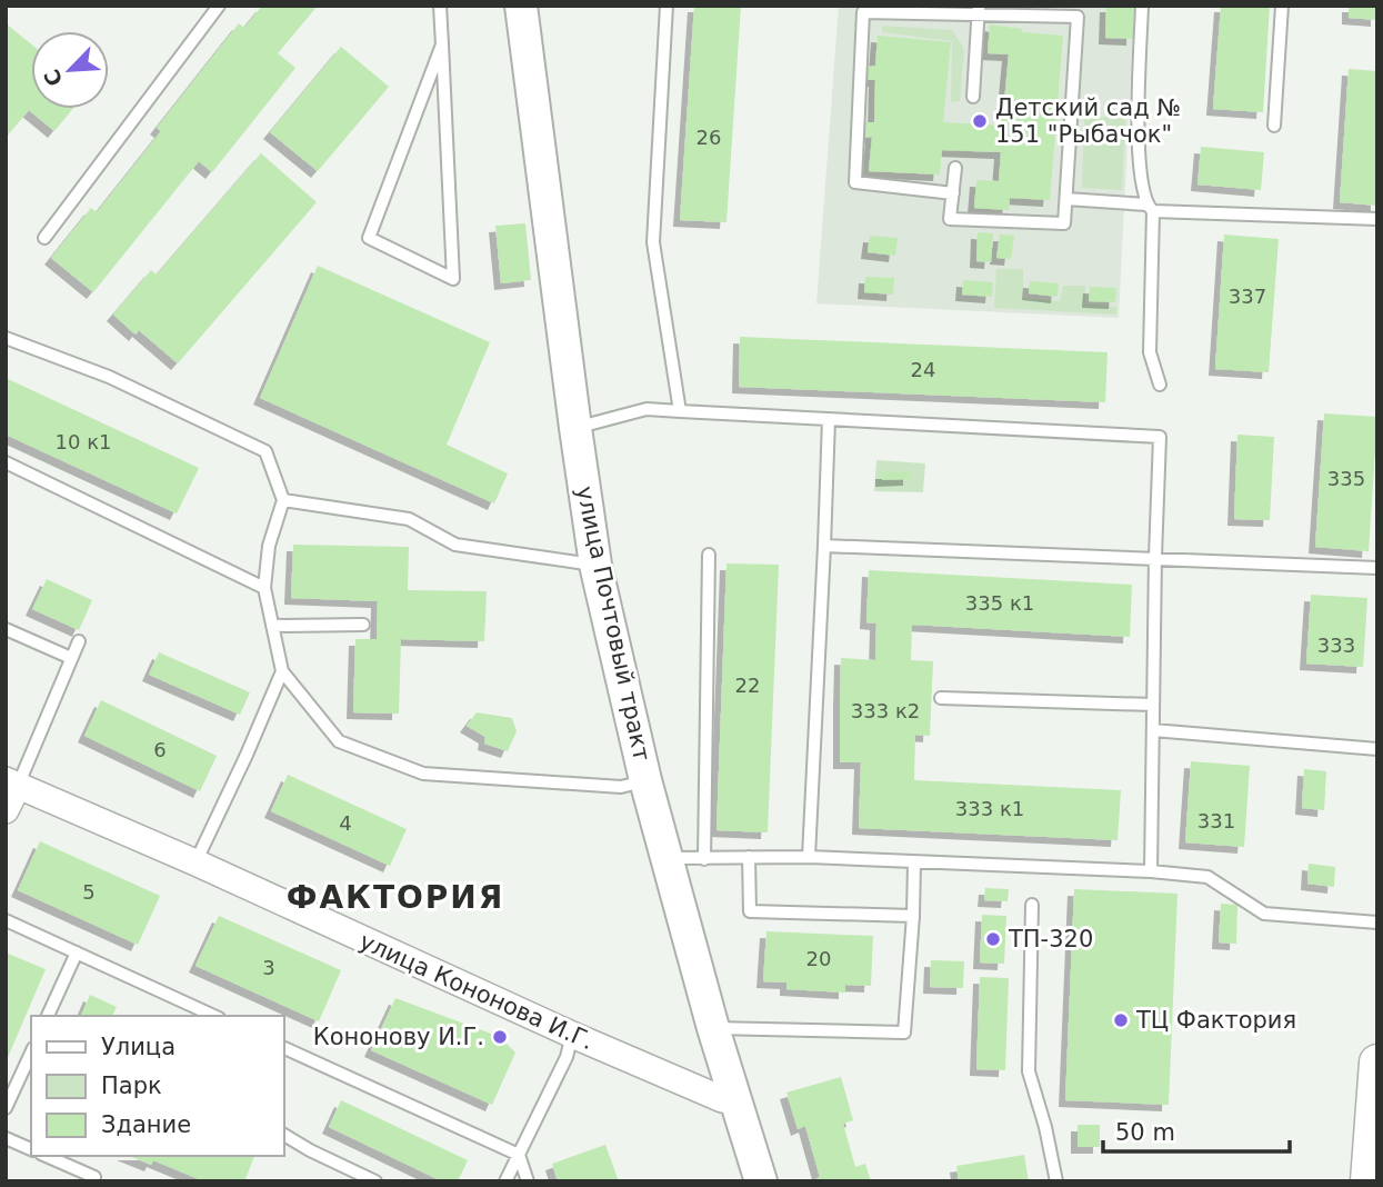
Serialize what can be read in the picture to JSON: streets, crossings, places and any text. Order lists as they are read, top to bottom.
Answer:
{
  "streets": {
    "street": ["улица Почтовый тракт", "улица Кононова И.Г."]
  },
  "crossings": [
    ["улица Почтовый тракт", "улица Кононова И.Г."]
  ],
  "districts": ["ФАКТОРИЯ"],
  "places": [
    "Детский сад № 151 \"Рыбачок\"",
    "ТП-320",
    "ТЦ Фактория",
    "Кононову И.Г."
  ],
  "house_numbers": [
    "26",
    "337",
    "24",
    "10 к1",
    "335",
    "335 к1",
    "333",
    "22",
    "333 к2",
    "6",
    "333 к1",
    "331",
    "4",
    "5",
    "20",
    "3"
  ],
  "legend": ["Улица", "Парк", "Здание"],
  "scale_bar": "50 m",
  "north": "bottom left"
}
